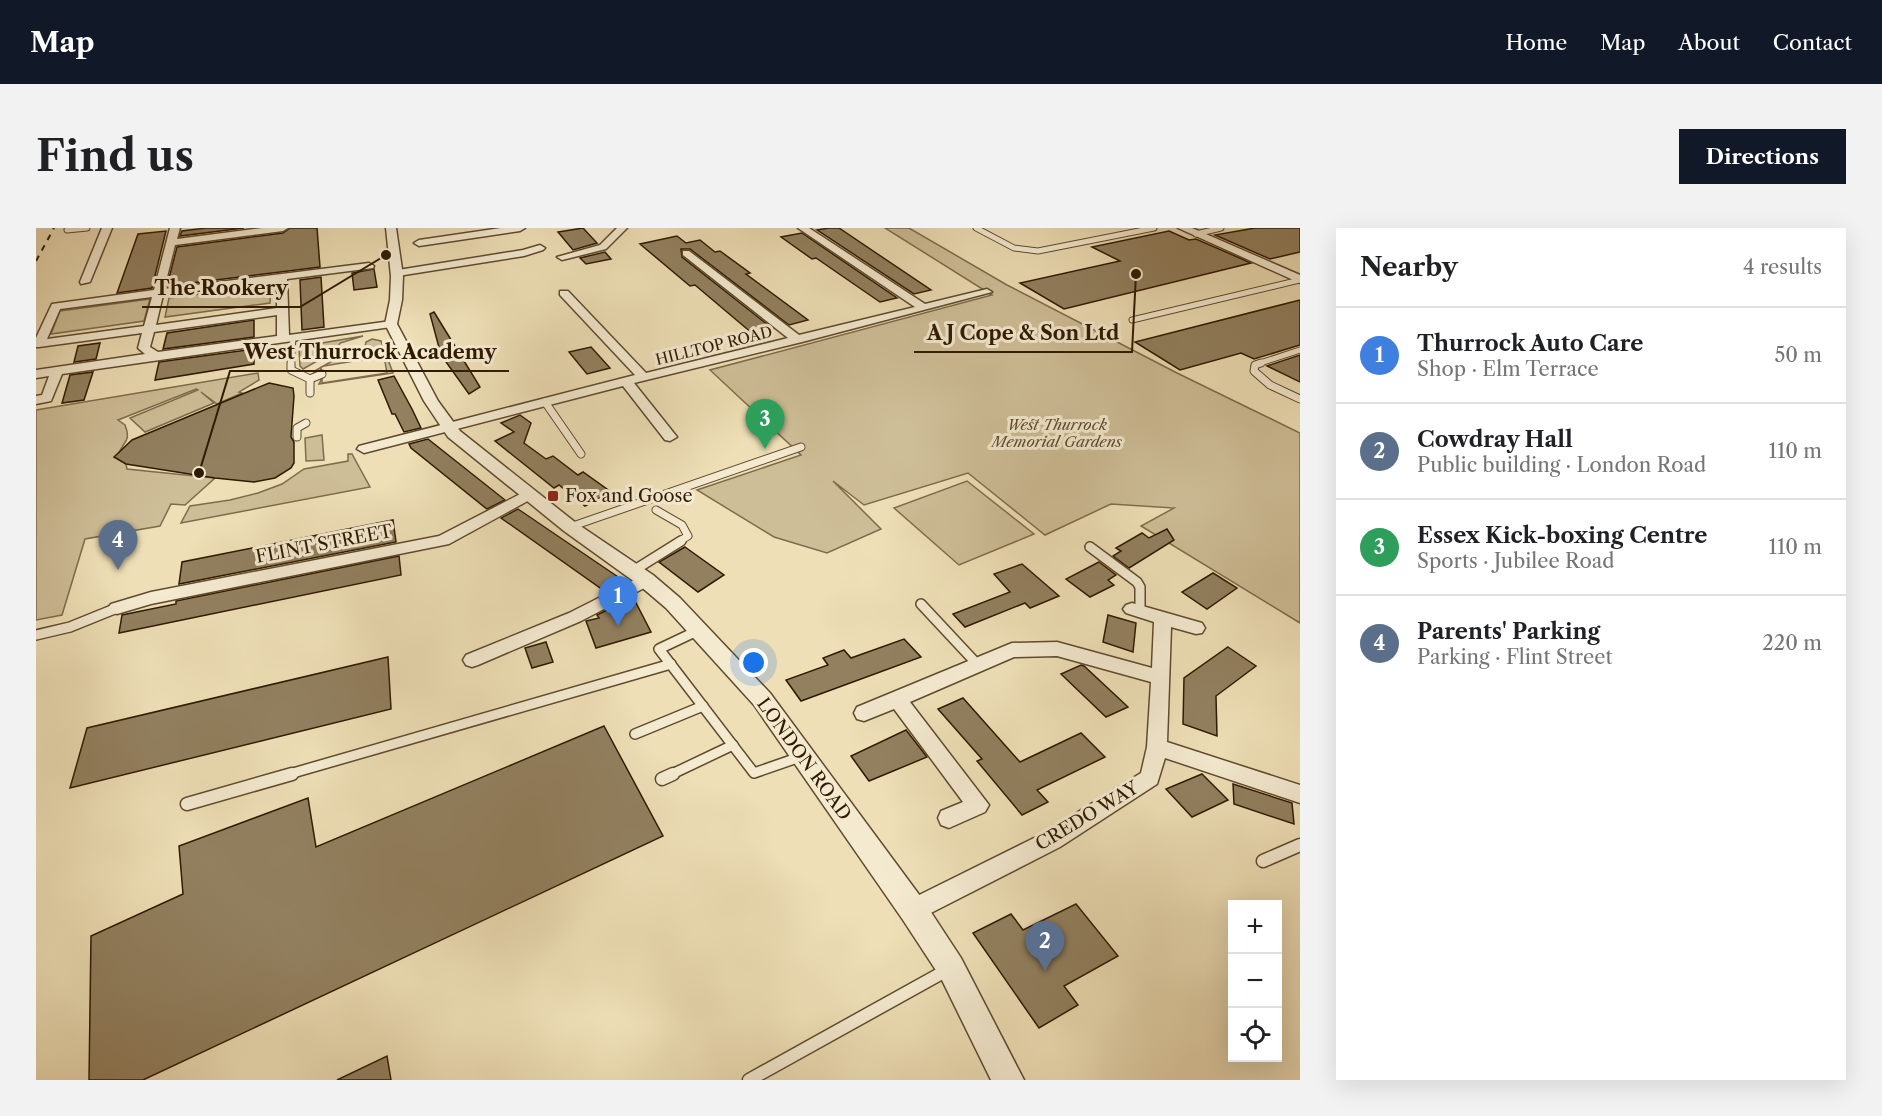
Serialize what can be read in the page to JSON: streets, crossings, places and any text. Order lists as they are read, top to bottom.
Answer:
{
  "streets": {
    "street": [
      "HILLTOP ROAD",
      "FLINT STREET",
      "LONDON ROAD",
      "CREDO WAY"
    ]
  },
  "crossings": [
    ["HILLTOP ROAD", "LONDON ROAD"],
    ["FLINT STREET", "LONDON ROAD"],
    ["LONDON ROAD", "CREDO WAY"]
  ],
  "parks": ["West Thurrock Memorial Gardens"],
  "places": {
    "other": ["The Rookery", "A J Cope & Son Ltd", "West Thurrock Academy"],
    "transit": ["Fox and Goose"]
  },
  "page": {
    "header": "Map",
    "nav": [
      "Home",
      "Map",
      "About",
      "Contact"
    ],
    "buttons": "Directions",
    "title": "Find us",
    "heading": ["Nearby", "4 results"],
    "list": [
      {
        "mark": "1",
        "name": "Thurrock Auto Care",
        "note": "Shop · Elm Terrace",
        "value": "50 m"
      },
      {
        "mark": "2",
        "name": "Cowdray Hall",
        "note": "Public building · London Road",
        "value": "110 m"
      },
      {
        "mark": "3",
        "name": "Essex Kick-boxing Centre",
        "note": "Sports · Jubilee Road",
        "value": "110 m"
      },
      {
        "mark": "4",
        "name": "Parents' Parking",
        "note": "Parking · Flint Street",
        "value": "220 m"
      }
    ],
    "pins": [
      "3",
      "4",
      "1",
      "2"
    ],
    "map_buttons": ["+", "−"]
  }
}
